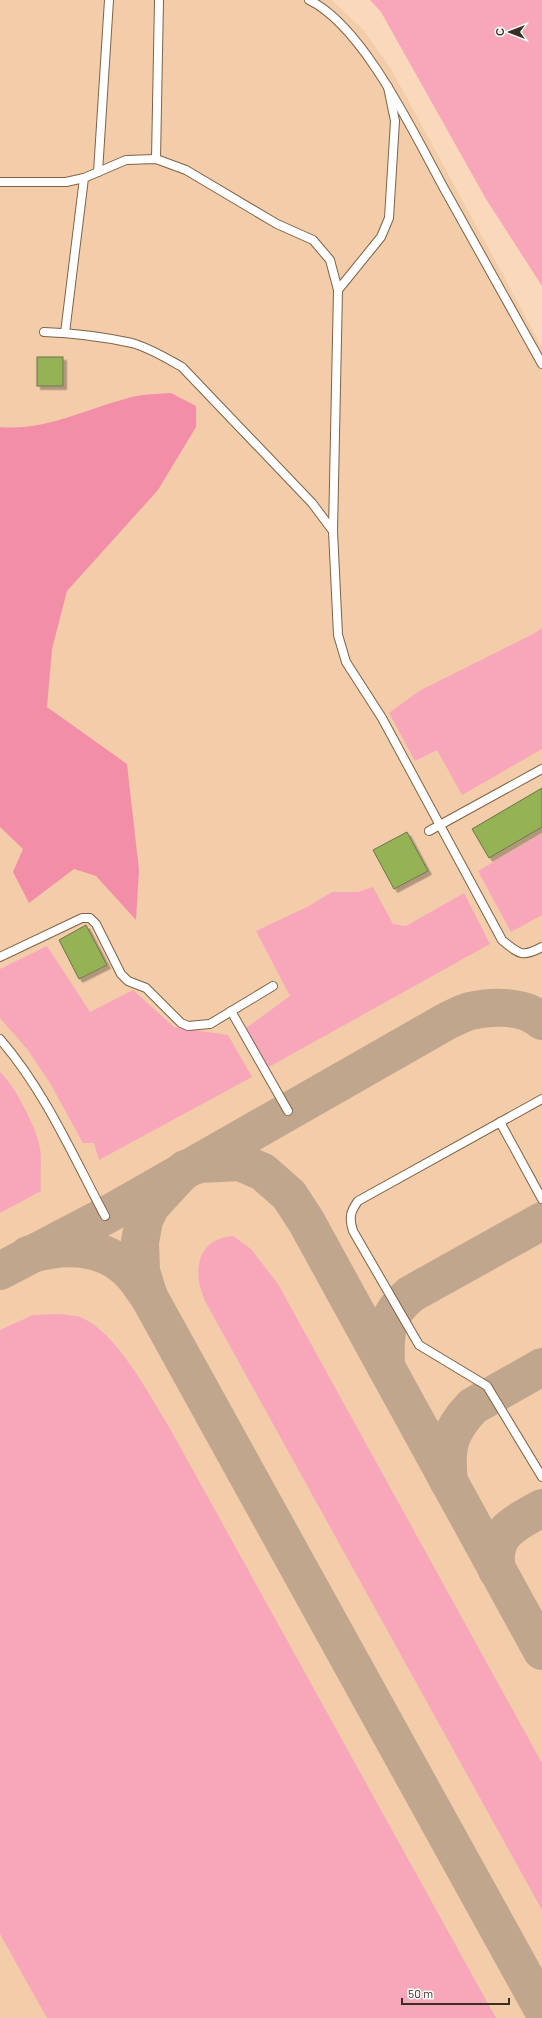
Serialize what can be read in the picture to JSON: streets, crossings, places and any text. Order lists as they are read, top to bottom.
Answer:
{
  "scale_bar": "50 m",
  "north": "left"
}
